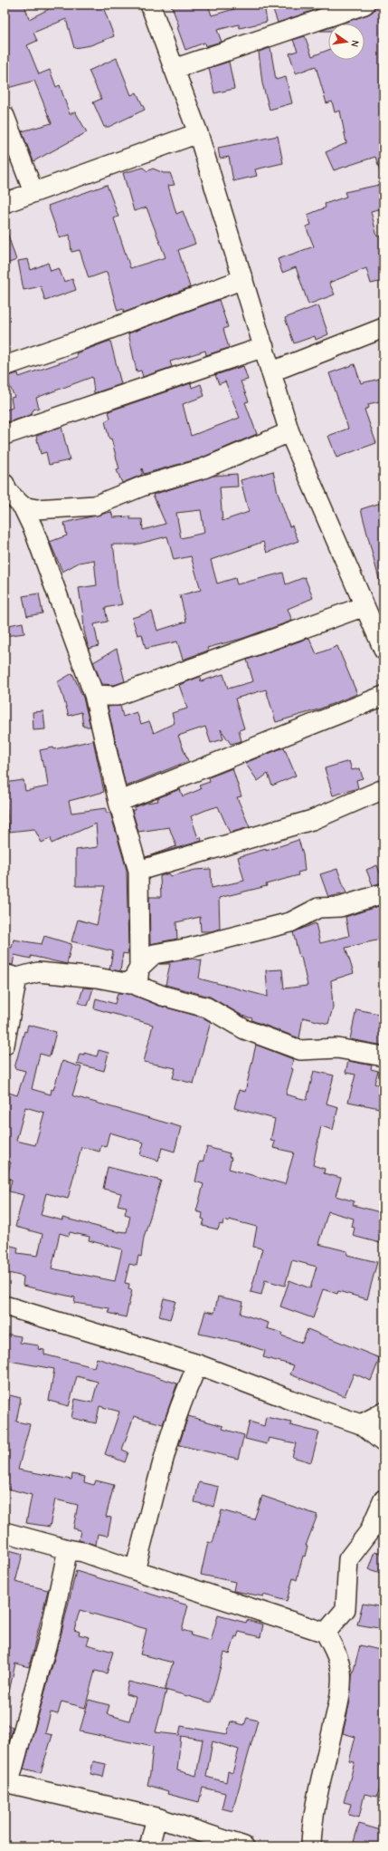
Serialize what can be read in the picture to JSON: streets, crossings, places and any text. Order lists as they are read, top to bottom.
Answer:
{
  "north": "right"
}
